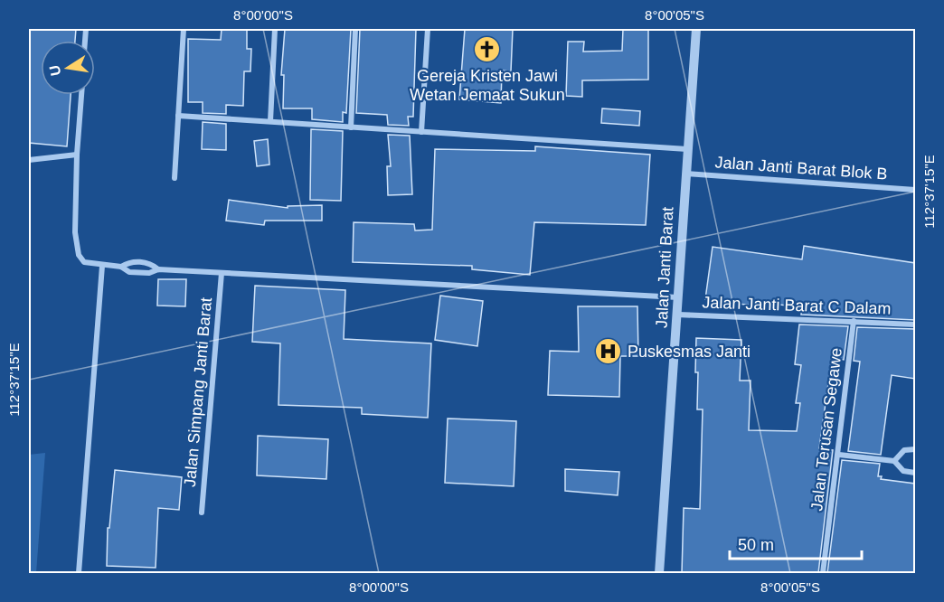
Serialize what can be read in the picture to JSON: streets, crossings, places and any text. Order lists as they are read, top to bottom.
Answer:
{
  "streets": {
    "street": [
      "Jalan Janti Barat Blok B",
      "Jalan Janti Barat",
      "Jalan Janti Barat C Dalam",
      "Jalan Simpang Janti Barat",
      "Jalan Terusan Segawe"
    ]
  },
  "crossings": [
    ["Jalan Janti Barat Blok B", "Jalan Janti Barat"],
    ["Jalan Janti Barat", "Jalan Janti Barat C Dalam"],
    ["Jalan Janti Barat C Dalam", "Jalan Terusan Segawe"]
  ],
  "places": {
    "church": ["Gereja Kristen Jawi Wetan Jemaat Sukun"],
    "hospital": ["Puskesmas Janti"]
  },
  "scale_bar": "50 m",
  "north": "left",
  "coordinates": ["8°00'00\"S", "8°00'05\"S", "112°37'15\"E"]
}
